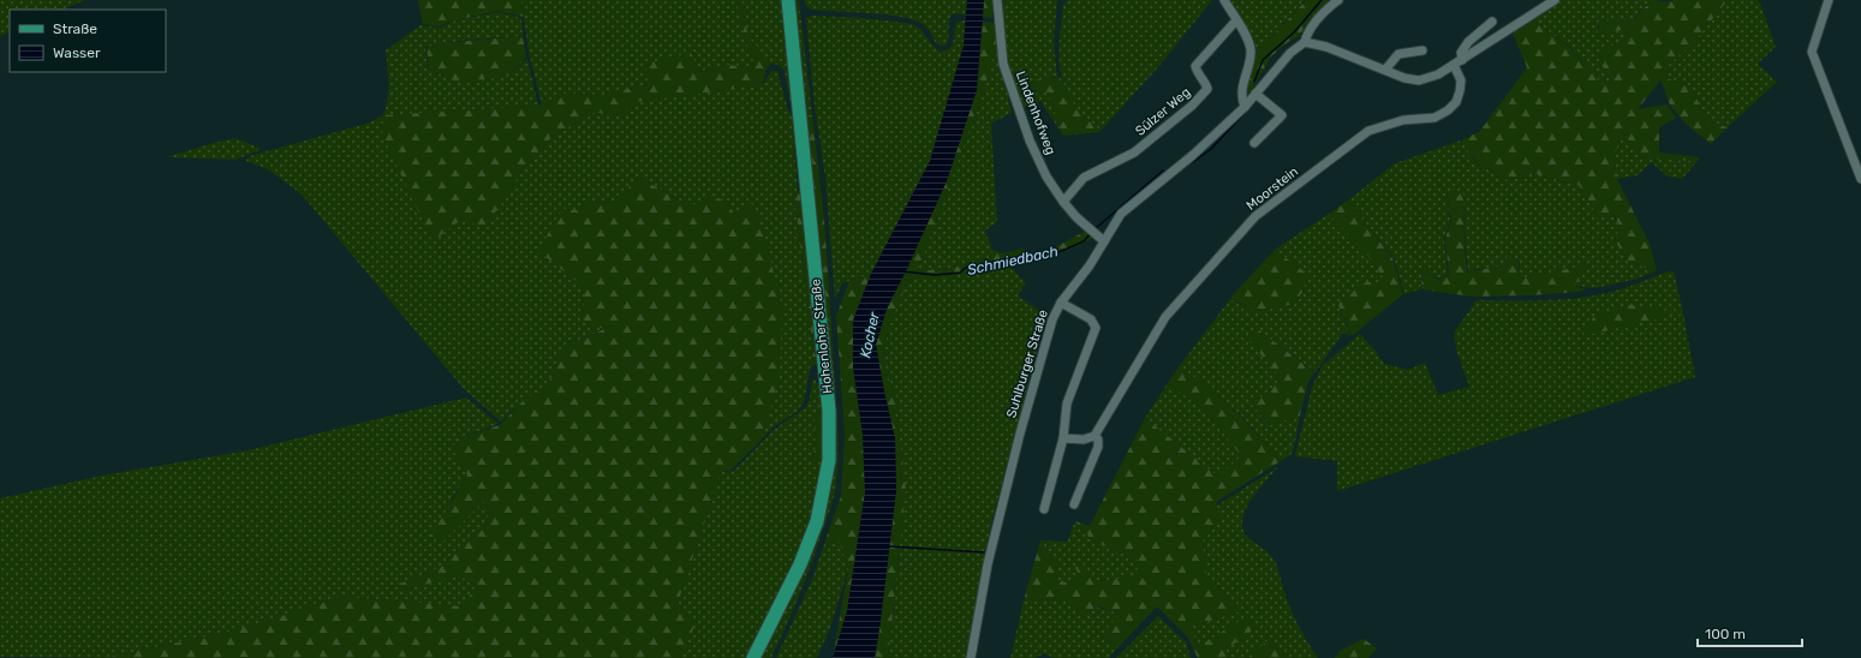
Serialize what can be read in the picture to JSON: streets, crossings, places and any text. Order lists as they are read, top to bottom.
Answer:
{
  "streets": {
    "main road": ["Hohenloher Straße"],
    "street": [
      "Sülzer Weg",
      "Lindenhofweg",
      "Moorstein",
      "Suhlburger Straße"
    ]
  },
  "crossings": [
    ["Sülzer Weg", "Lindenhofweg"],
    ["Lindenhofweg", "Suhlburger Straße"]
  ],
  "water": ["Schmiedbach", "Kocher"],
  "legend": ["Straße", "Wasser"],
  "scale_bar": "100 m"
}
